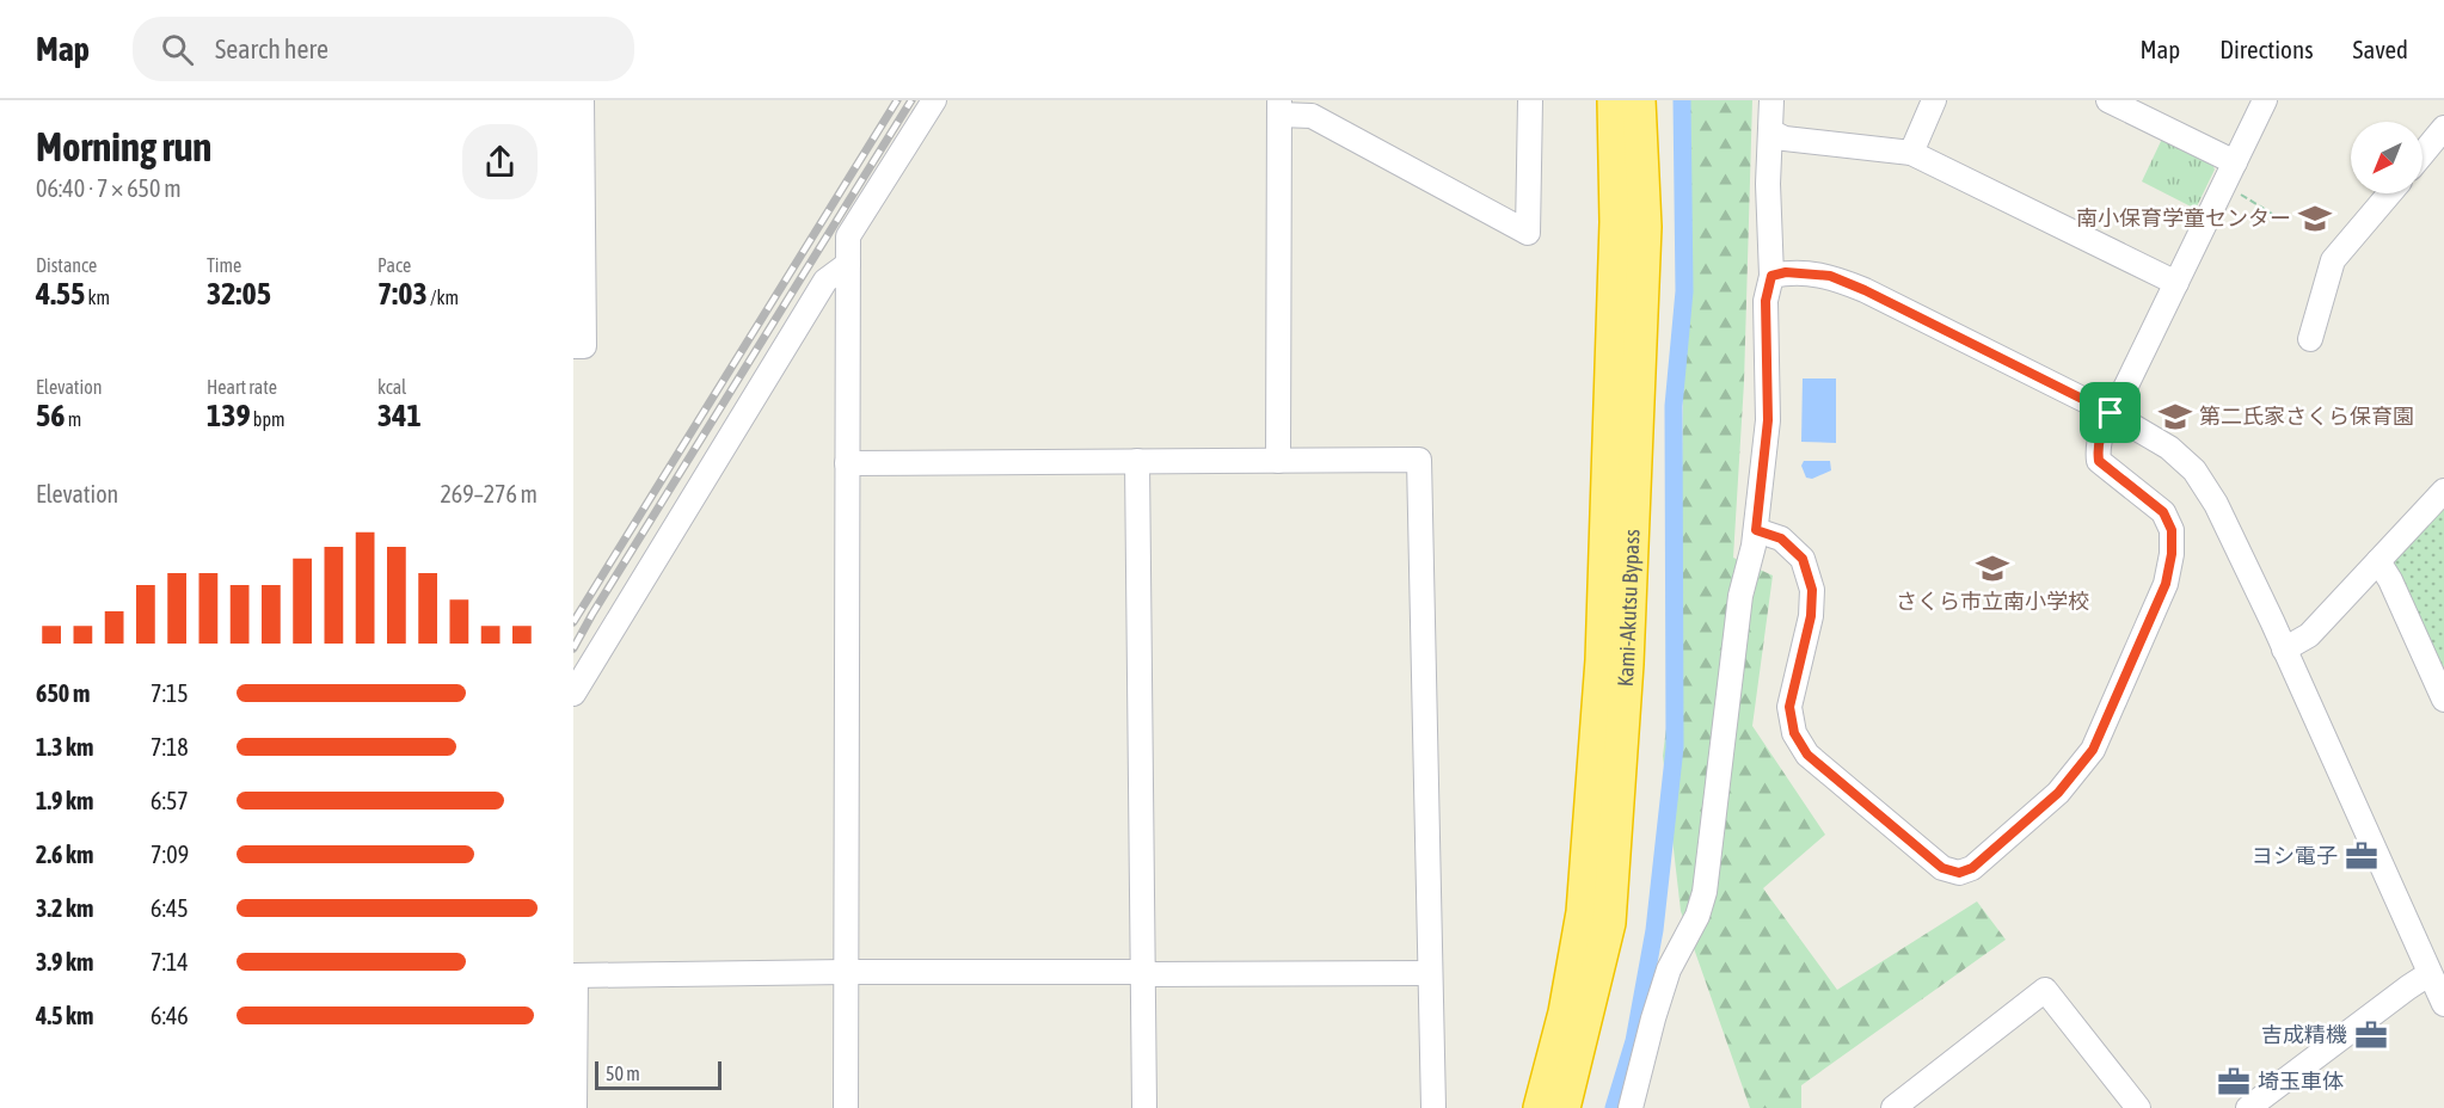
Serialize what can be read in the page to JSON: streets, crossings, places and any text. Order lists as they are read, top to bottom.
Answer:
{
  "streets": {
    "highway": ["Kami-Akutsu Bypass"]
  },
  "places": {
    "school or university": ["南小保育学童センター", "第二氏家さくら保育園", "さくら市立南小学校"],
    "office": ["ヨシ電子", "吉成精機", "埼玉車体"]
  },
  "scale_bar": "50 m",
  "north": "bottom left",
  "page": {
    "header": "Map",
    "search": "Search here",
    "nav": ["Map", "Directions", "Saved"],
    "heading": ["Morning run", "06:40 · 7 × 650 m"],
    "stats": [
      ["Distance", "4.55 km"],
      ["Time", "32:05"],
      ["Pace", "7:03 /km"],
      ["Elevation", "56 m"],
      ["Heart rate", "139 bpm"],
      ["kcal", "341"]
    ],
    "chart": ["Elevation", "269–276 m"],
    "list": [
      {
        "name": "650 m",
        "note": "7:15"
      },
      {
        "name": "1.3 km",
        "note": "7:18"
      },
      {
        "name": "1.9 km",
        "note": "6:57"
      },
      {
        "name": "2.6 km",
        "note": "7:09"
      },
      {
        "name": "3.2 km",
        "note": "6:45"
      },
      {
        "name": "3.9 km",
        "note": "7:14"
      },
      {
        "name": "4.5 km",
        "note": "6:46"
      }
    ],
    "scale": "50 m"
  }
}
